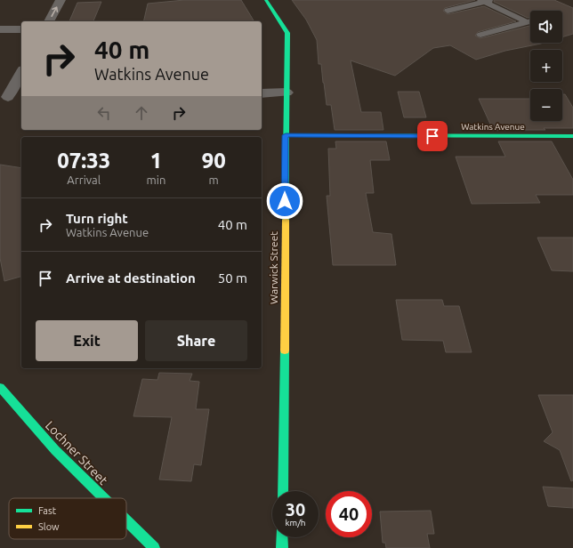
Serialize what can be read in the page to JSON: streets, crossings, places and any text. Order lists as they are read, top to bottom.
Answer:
{
  "streets": {
    "street": ["Watkins Avenue", "Warwick Street", "Lochner Street"]
  },
  "crossings": [
    ["Watkins Avenue", "Warwick Street"]
  ],
  "legend": ["Fast", "Slow"],
  "page": {
    "map_buttons": ["+", "−"],
    "turn": ["40 m", "Watkins Avenue"],
    "eta": [
      "07:33",
      "Arrival",
      "1",
      "min",
      "90",
      "m"
    ],
    "list": [
      {
        "name": "Turn right",
        "note": "Watkins Avenue",
        "value": "40 m"
      },
      {
        "name": "Arrive at destination",
        "value": "50 m"
      }
    ],
    "buttons": ["Exit", "Share"],
    "speed": "30 km/h",
    "limit": "40"
  }
}
